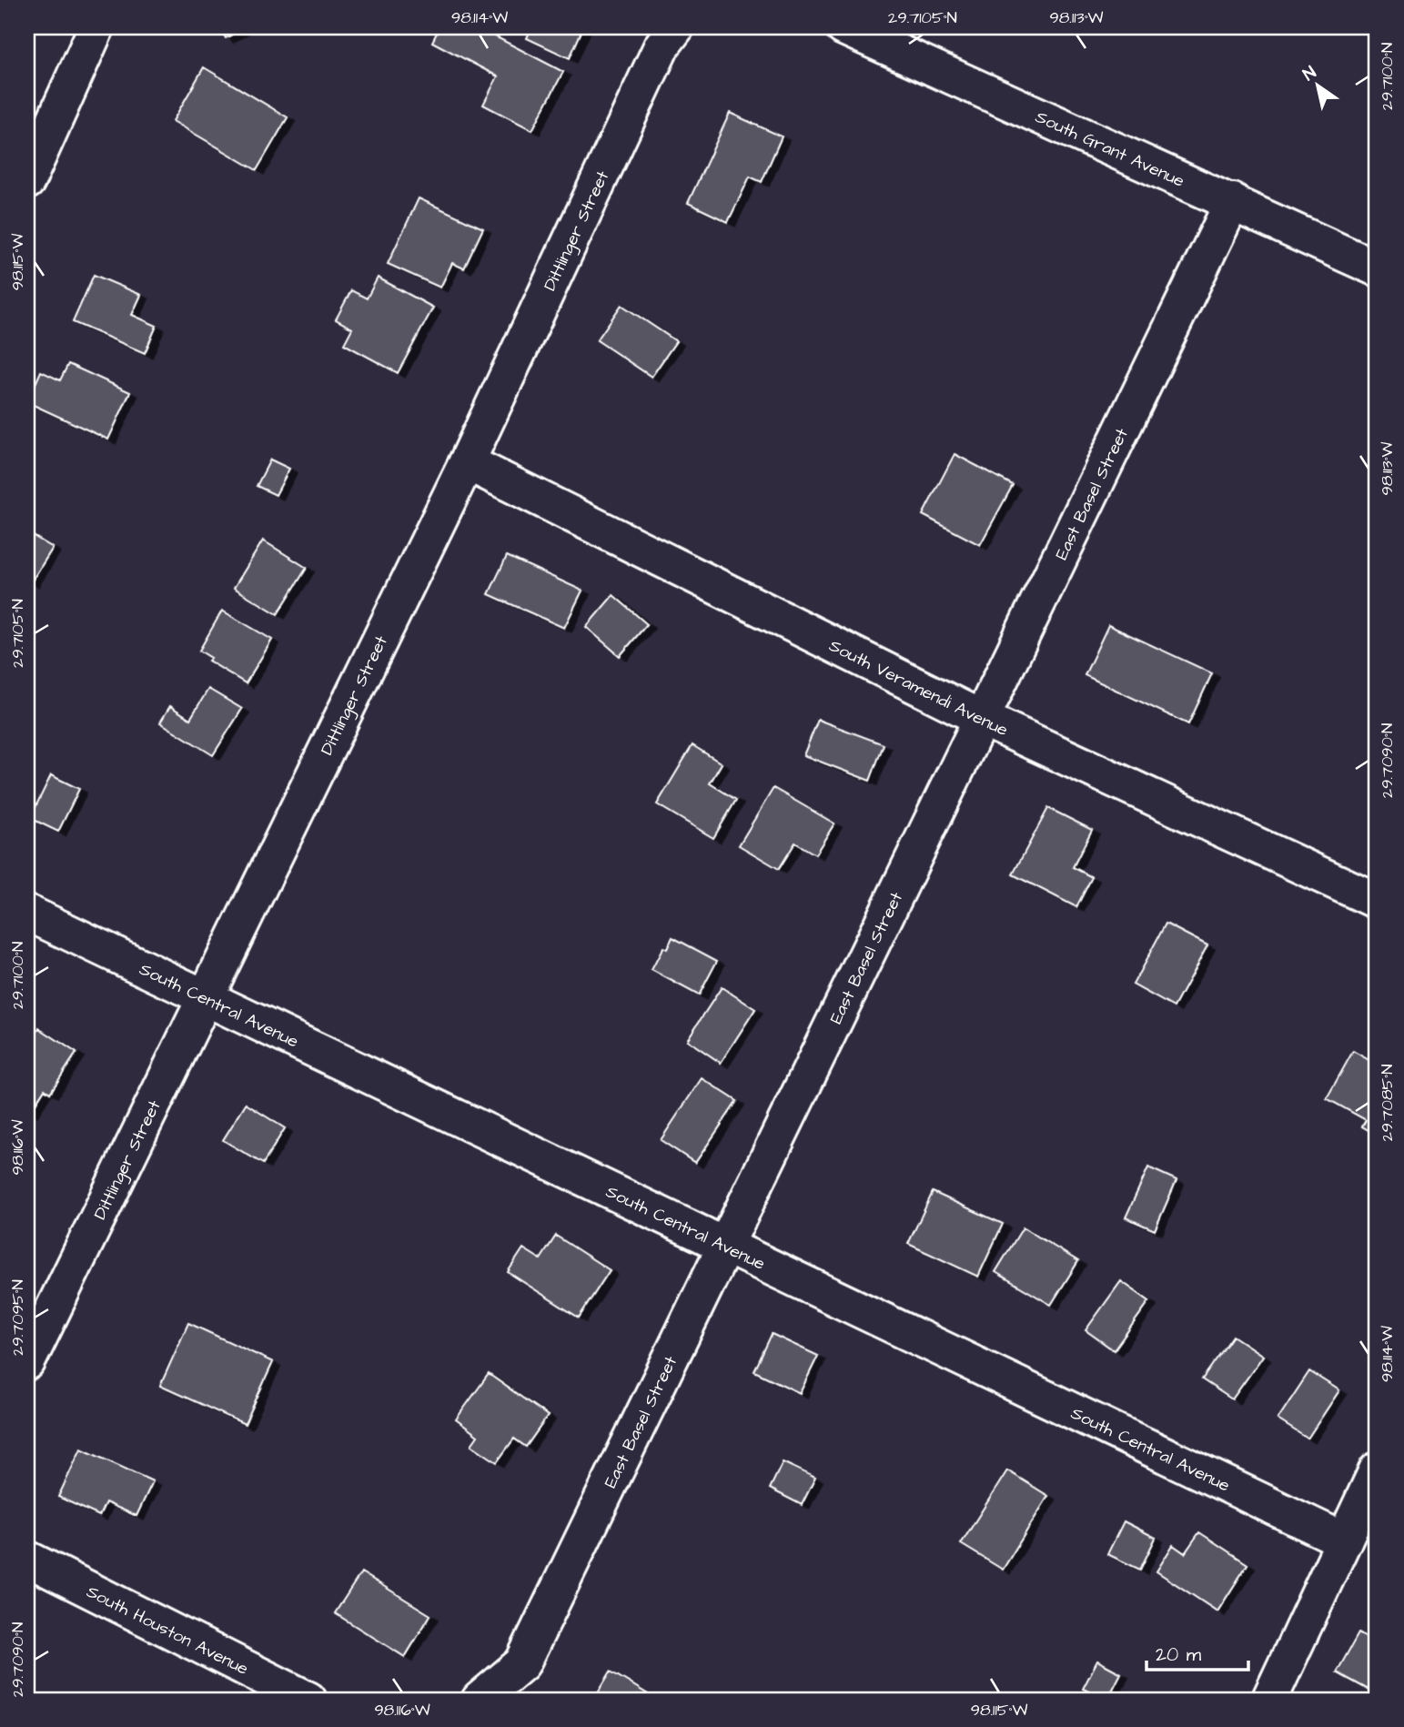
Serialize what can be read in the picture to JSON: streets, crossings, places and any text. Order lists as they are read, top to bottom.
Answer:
{
  "streets": {
    "street": [
      "South Grant Avenue",
      "Dittlinger Street",
      "East Basel Street",
      "South Veramendi Avenue",
      "South Central Avenue",
      "South Houston Avenue"
    ]
  },
  "crossings": [
    ["South Grant Avenue", "East Basel Street"],
    ["Dittlinger Street", "South Veramendi Avenue"],
    ["Dittlinger Street", "South Central Avenue"],
    ["East Basel Street", "South Veramendi Avenue"],
    ["East Basel Street", "South Central Avenue"]
  ],
  "scale_bar": "20 m",
  "north": "top left",
  "coordinates": [
    "98.114°W",
    "29.7105°N",
    "98.113°W",
    "29.7100°N",
    "98.115°W",
    "29.7090°N",
    "29.7085°N",
    "98.116°W",
    "29.7095°N"
  ]
}
